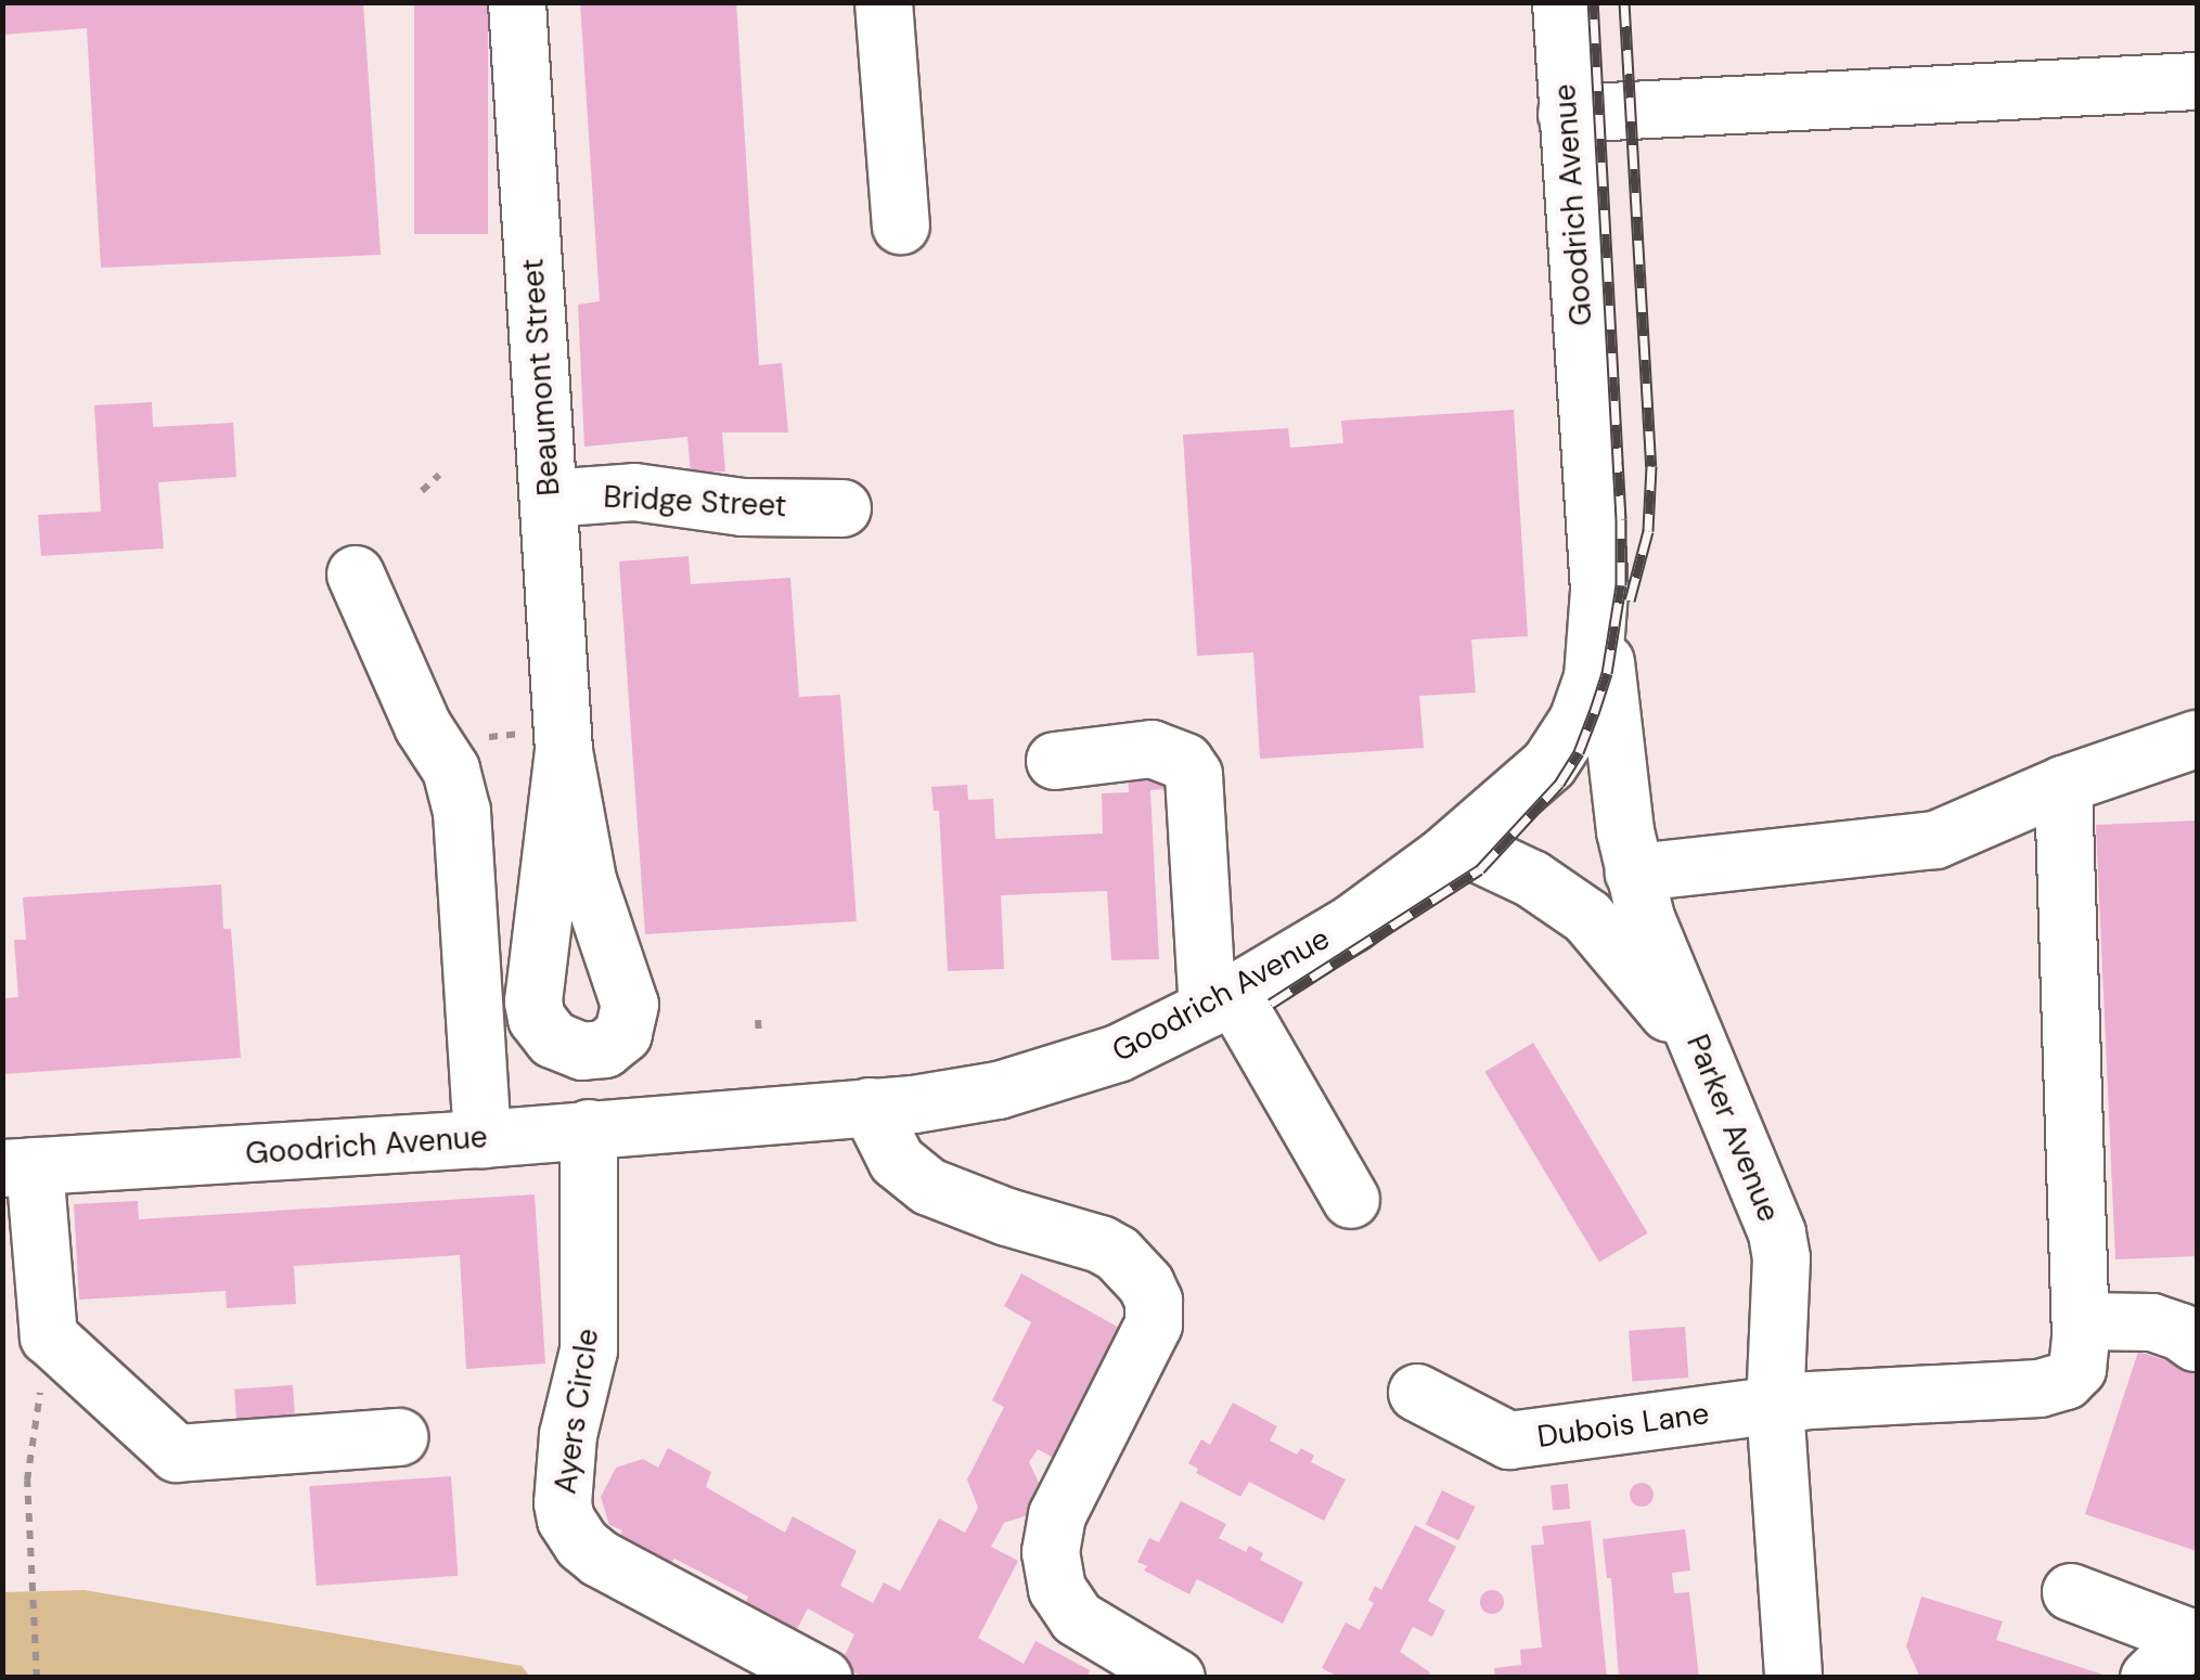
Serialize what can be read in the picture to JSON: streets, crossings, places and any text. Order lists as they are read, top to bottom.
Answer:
{
  "streets": {
    "street": [
      "Goodrich Avenue",
      "Beaumont Street",
      "Bridge Street",
      "Parker Avenue",
      "Ayers Circle",
      "Dubois Lane"
    ]
  },
  "crossings": [
    ["Goodrich Avenue", "Parker Avenue"],
    ["Goodrich Avenue", "Ayers Circle"],
    ["Beaumont Street", "Bridge Street"],
    ["Parker Avenue", "Dubois Lane"]
  ]
}
